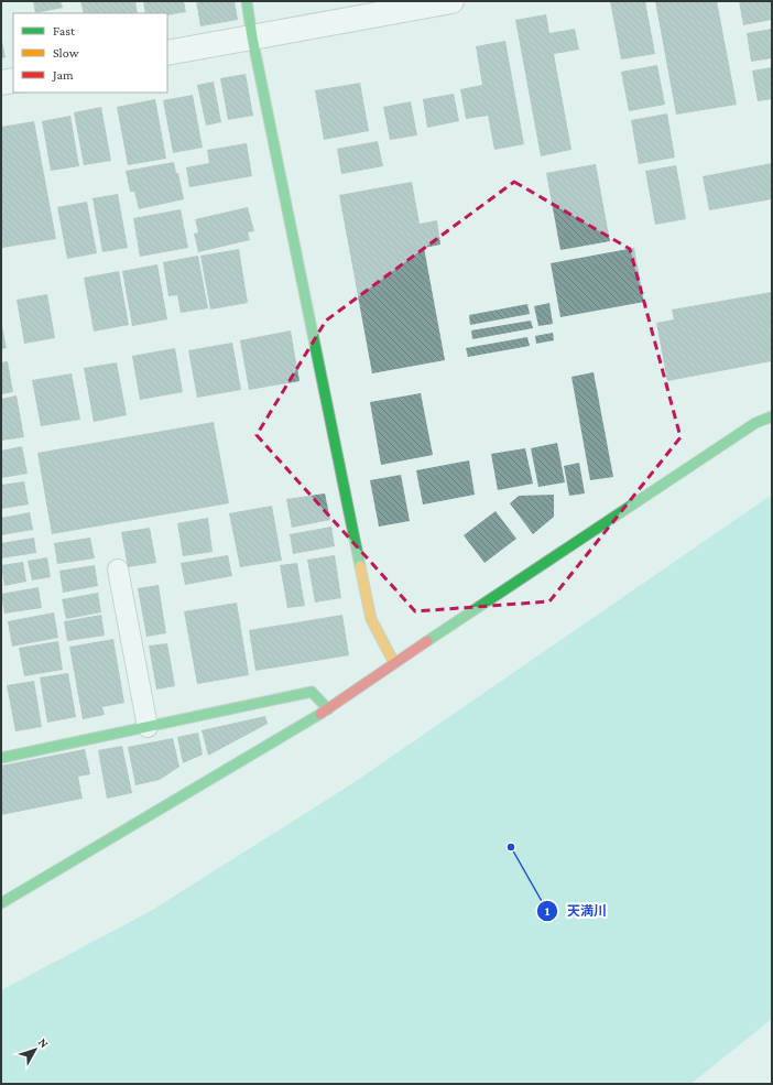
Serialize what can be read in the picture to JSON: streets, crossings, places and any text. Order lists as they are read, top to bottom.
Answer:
{
  "places": ["天満川"],
  "legend": ["Fast", "Slow", "Jam"],
  "north": "top right"
}
